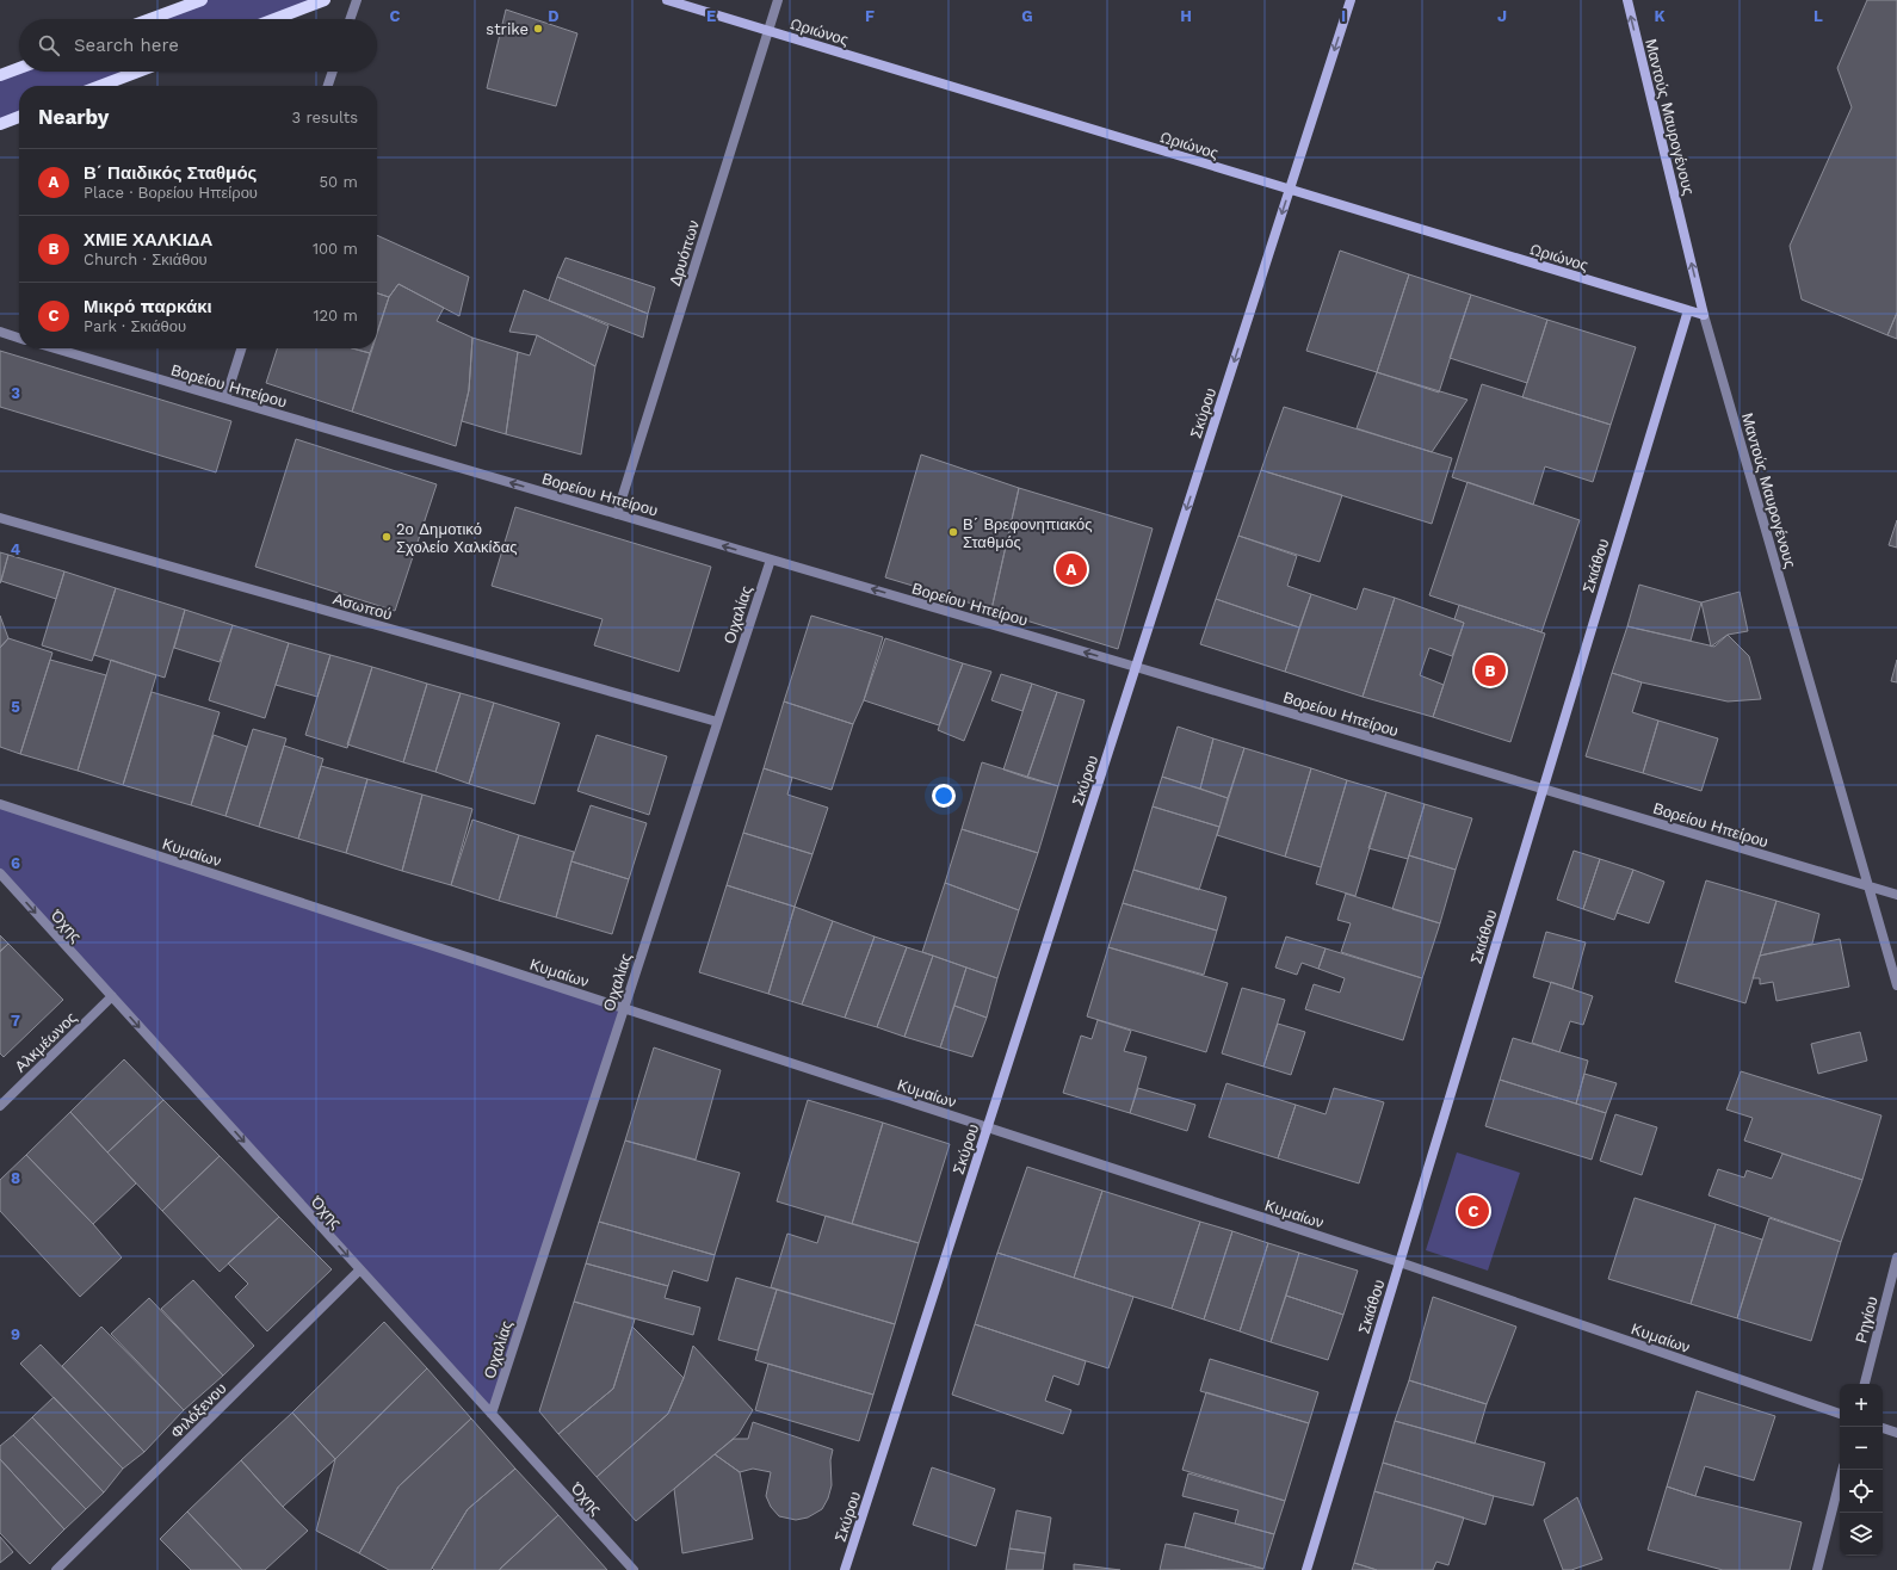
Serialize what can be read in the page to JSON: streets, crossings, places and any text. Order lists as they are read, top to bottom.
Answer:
{
  "streets": {
    "street": [
      "Ωριώνος",
      "Μαντούς Μαυρογένους",
      "Δρυόπων",
      "Βορείου Ηπείρου",
      "Σκύρου",
      "Σκιάθου",
      "Ασωπού",
      "Οιχαλίας",
      "Κυμαίων",
      "Όχης",
      "Αλκμέωνος",
      "Ρηγίου",
      "Φιλόξενου"
    ]
  },
  "crossings": [
    ["Ωριώνος", "Μαντούς Μαυρογένους"],
    ["Ωριώνος", "Δρυόπων"],
    ["Ωριώνος", "Σκύρου"],
    ["Ωριώνος", "Σκιάθου"],
    ["Μαντούς Μαυρογένους", "Βορείου Ηπείρου"],
    ["Δρυόπων", "Βορείου Ηπείρου"],
    ["Βορείου Ηπείρου", "Σκύρου"],
    ["Βορείου Ηπείρου", "Σκιάθου"],
    ["Βορείου Ηπείρου", "Οιχαλίας"],
    ["Σκύρου", "Κυμαίων"],
    ["Σκιάθου", "Κυμαίων"],
    ["Ασωπού", "Οιχαλίας"],
    ["Οιχαλίας", "Κυμαίων"],
    ["Οιχαλίας", "Όχης"],
    ["Όχης", "Αλκμέωνος"],
    ["Όχης", "Φιλόξενου"]
  ],
  "one_way": ["Βορείου Ηπείρου", "Σκύρου", "Όχης"],
  "places": ["strike", "Β΄ Βρεφονηπιακός Σταθμός", "2ο Δημοτικό Σχολείο Χαλκίδας"],
  "page": {
    "search": "Search here",
    "heading": ["Nearby", "3 results"],
    "list": [
      {
        "mark": "A",
        "name": "Β΄ Παιδικός Σταθμός",
        "note": "Place · Βορείου Ηπείρου",
        "value": "50 m"
      },
      {
        "mark": "B",
        "name": "ΧΜΙΕ ΧΑΛΚΙΔΑ",
        "note": "Church · Σκιάθου",
        "value": "100 m"
      },
      {
        "mark": "C",
        "name": "Μικρό παρκάκι",
        "note": "Park · Σκιάθου",
        "value": "120 m"
      }
    ],
    "pins": ["A", "B", "C"],
    "map_buttons": ["+", "−"]
  },
  "grid": {
    "columns": [
      "C",
      "D",
      "E",
      "F",
      "G",
      "H",
      "I",
      "J",
      "K",
      "L"
    ],
    "rows": [
      "3",
      "4",
      "5",
      "6",
      "7",
      "8",
      "9"
    ]
  }
}
